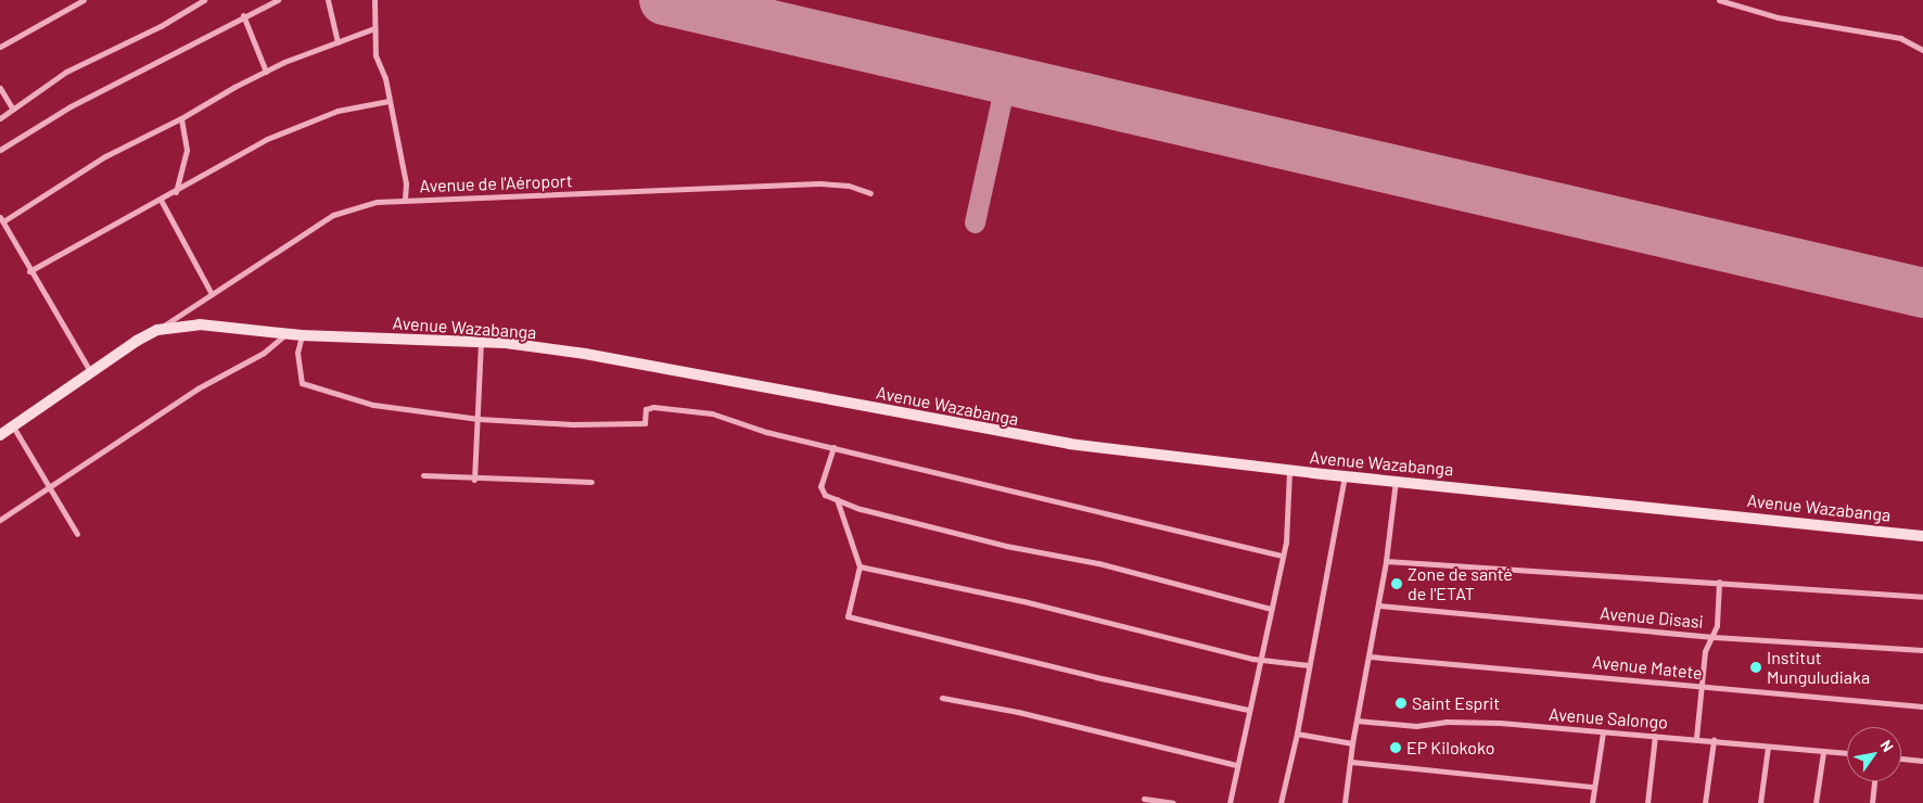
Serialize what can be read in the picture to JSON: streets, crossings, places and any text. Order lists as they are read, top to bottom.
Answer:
{
  "streets": {
    "main road": ["Avenue Wazabanga"],
    "street": [
      "Avenue de l'Aéroport",
      "Avenue Disasi",
      "Avenue Matete",
      "Avenue Salongo"
    ]
  },
  "crossings": [
    ["Avenue de l'Aéroport", "Avenue Wazabanga"]
  ],
  "places": [
    "Zone de santé de l'ETAT",
    "Institut Munguludiaka",
    "Saint Esprit",
    "EP Kilokoko"
  ],
  "north": "top right"
}
